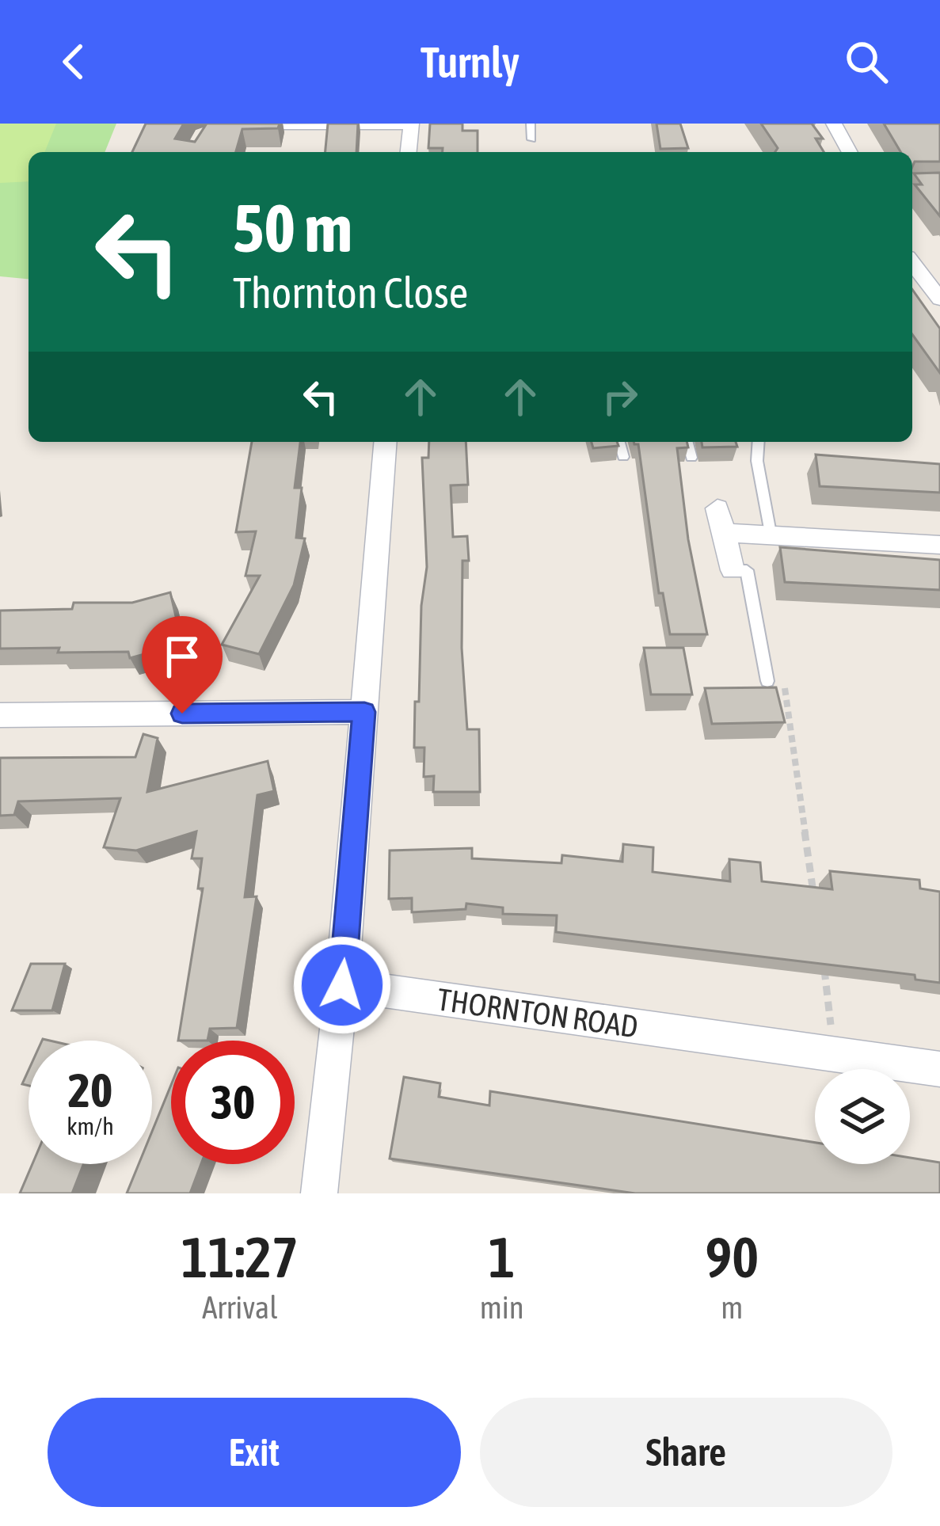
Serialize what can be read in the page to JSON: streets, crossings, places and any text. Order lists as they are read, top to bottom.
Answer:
{
  "streets": {
    "street": ["THORNTON ROAD"]
  },
  "page": {
    "header": "Turnly",
    "turn": ["50 m", "Thornton Close"],
    "speed": "20 km/h",
    "limit": "30",
    "eta": [
      "11:27",
      "Arrival",
      "1",
      "min",
      "90",
      "m"
    ],
    "buttons": ["Exit", "Share"]
  }
}
